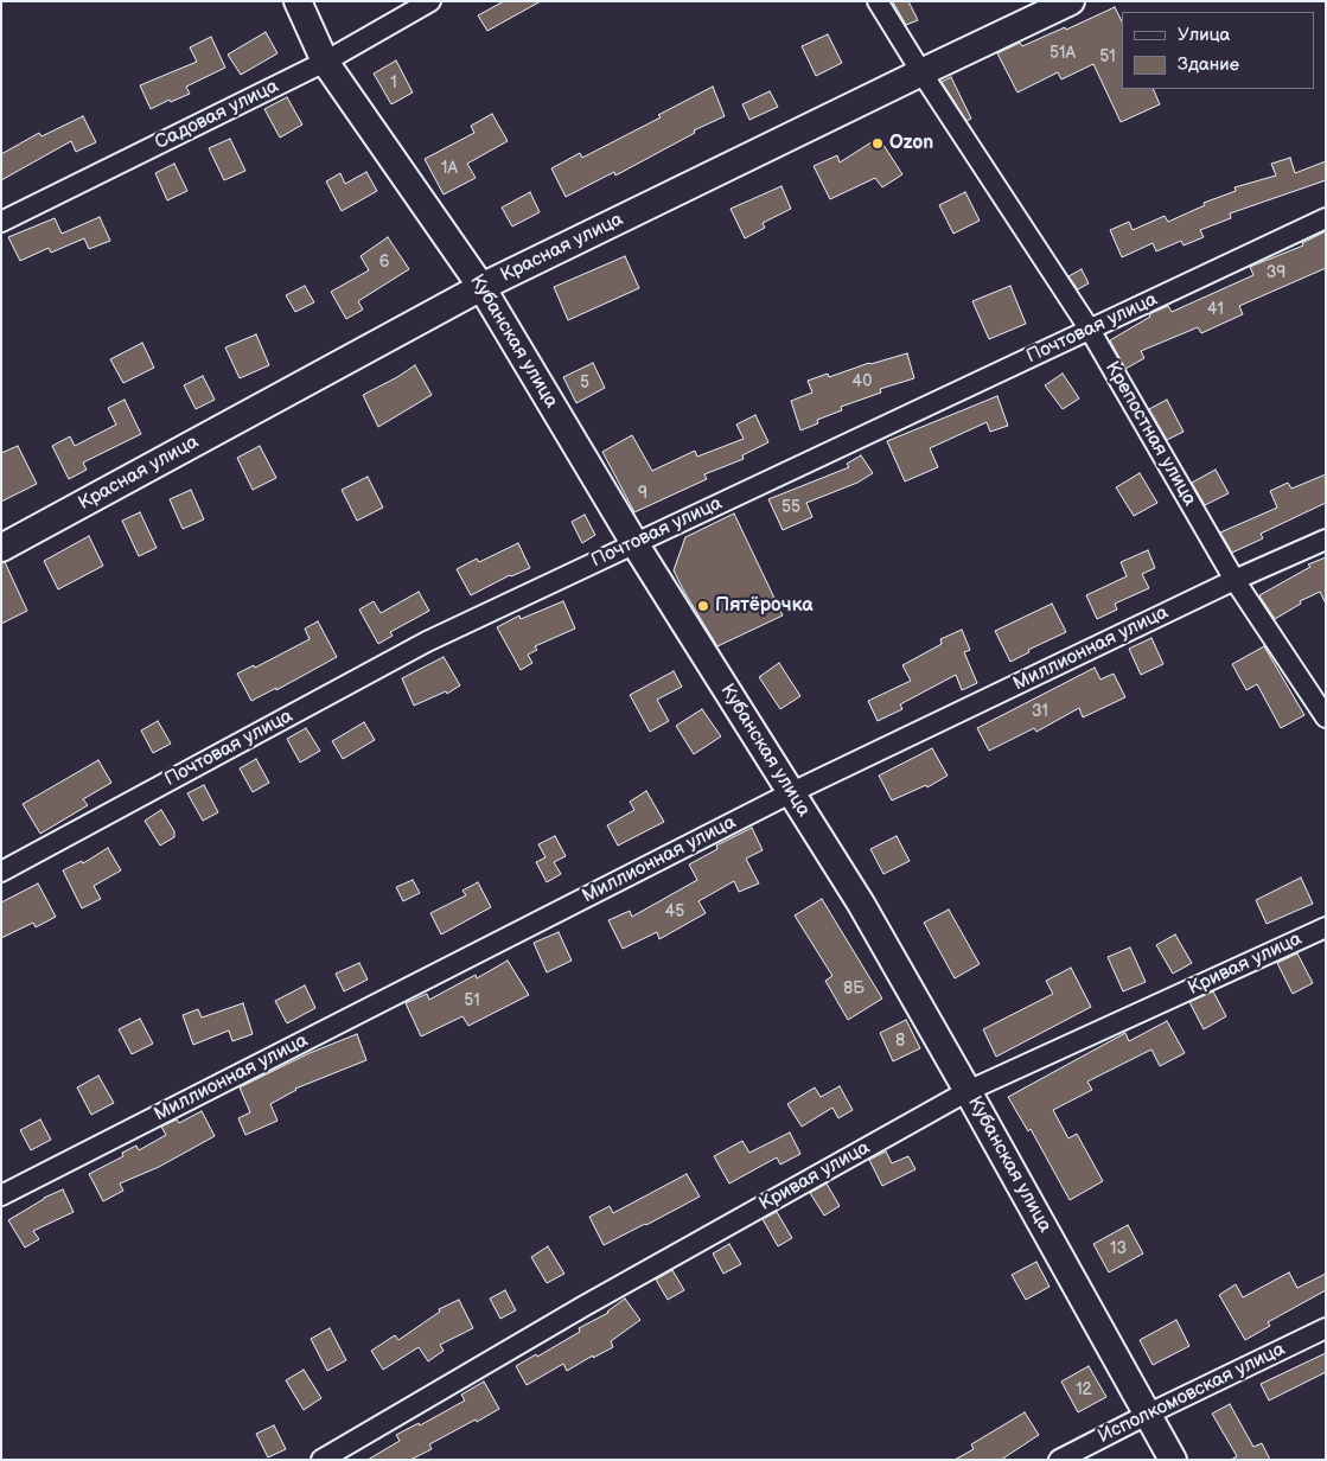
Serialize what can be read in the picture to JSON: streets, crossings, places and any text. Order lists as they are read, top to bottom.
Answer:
{
  "streets": {
    "main road": ["Красная улица", "Кубанская улица"],
    "street": [
      "Садовая улица",
      "Почтовая улица",
      "Крепостная улица",
      "Миллионная улица",
      "Кривая улица",
      "Исполкомовская улица"
    ]
  },
  "crossings": [
    ["Садовая улица", "Кубанская улица"],
    ["Красная улица", "Кубанская улица"],
    ["Красная улица", "Крепостная улица"],
    ["Почтовая улица", "Кубанская улица"],
    ["Почтовая улица", "Крепостная улица"],
    ["Кубанская улица", "Миллионная улица"],
    ["Кубанская улица", "Кривая улица"],
    ["Кубанская улица", "Исполкомовская улица"],
    ["Крепостная улица", "Миллионная улица"]
  ],
  "places": ["Ozon", "Пятёрочка"],
  "house_numbers": [
    "51А",
    "51",
    "1",
    "1А",
    "6",
    "39",
    "41",
    "40",
    "5",
    "9",
    "55",
    "31",
    "45",
    "8Б",
    "51",
    "8",
    "13",
    "12"
  ],
  "legend": ["Улица", "Здание"]
}
